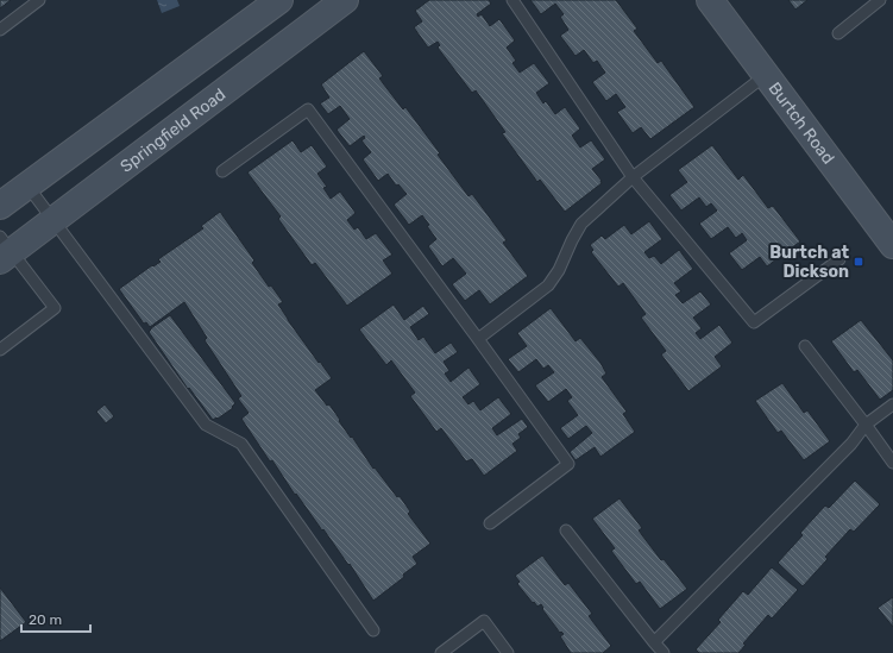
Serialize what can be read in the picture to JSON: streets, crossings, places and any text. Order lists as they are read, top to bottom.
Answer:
{
  "streets": {
    "main road": ["Burtch Road", "Springfield Road"]
  },
  "places": {
    "transit": ["Burtch at Dickson"]
  },
  "scale_bar": "20 m"
}
